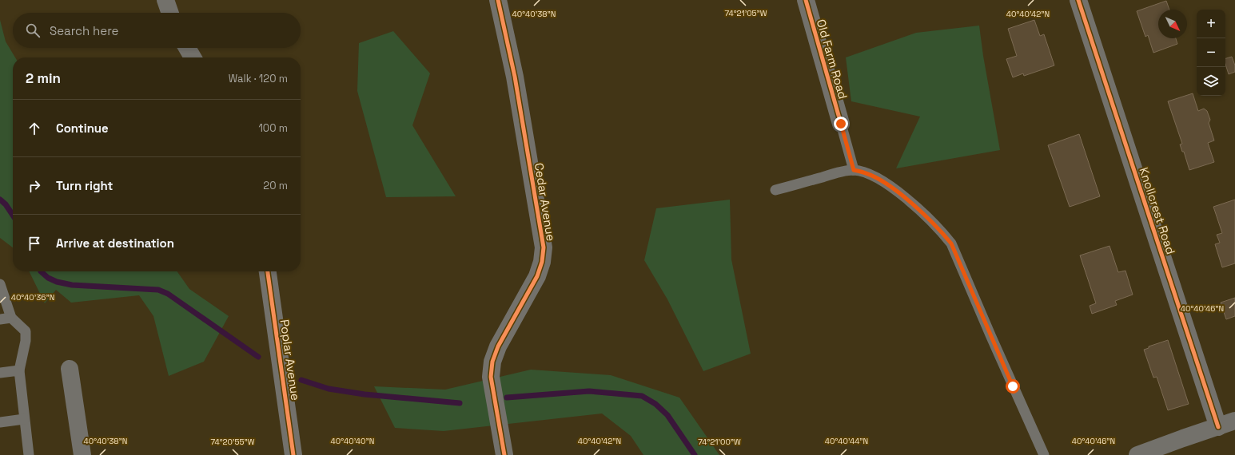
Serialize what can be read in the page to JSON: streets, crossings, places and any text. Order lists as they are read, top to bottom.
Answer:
{
  "streets": {
    "street": [
      "Old Farm Road",
      "Cedar Avenue",
      "Knollcrest Road",
      "Poplar Avenue"
    ]
  },
  "north": "bottom right",
  "page": {
    "map_buttons": ["+", "−"],
    "search": "Search here",
    "heading": ["2 min", "Walk · 120 m"],
    "list": [
      ["Continue", "100 m"],
      ["Turn right", "20 m"],
      "Arrive at destination"
    ]
  },
  "coordinates": [
    "74°21'05\"W",
    "40°40'38\"N",
    "40°40'42\"N",
    "40°40'36\"N",
    "40°40'46\"N",
    "40°40'40\"N",
    "40°40'44\"N",
    "74°20'55\"W",
    "74°21'00\"W"
  ]
}
